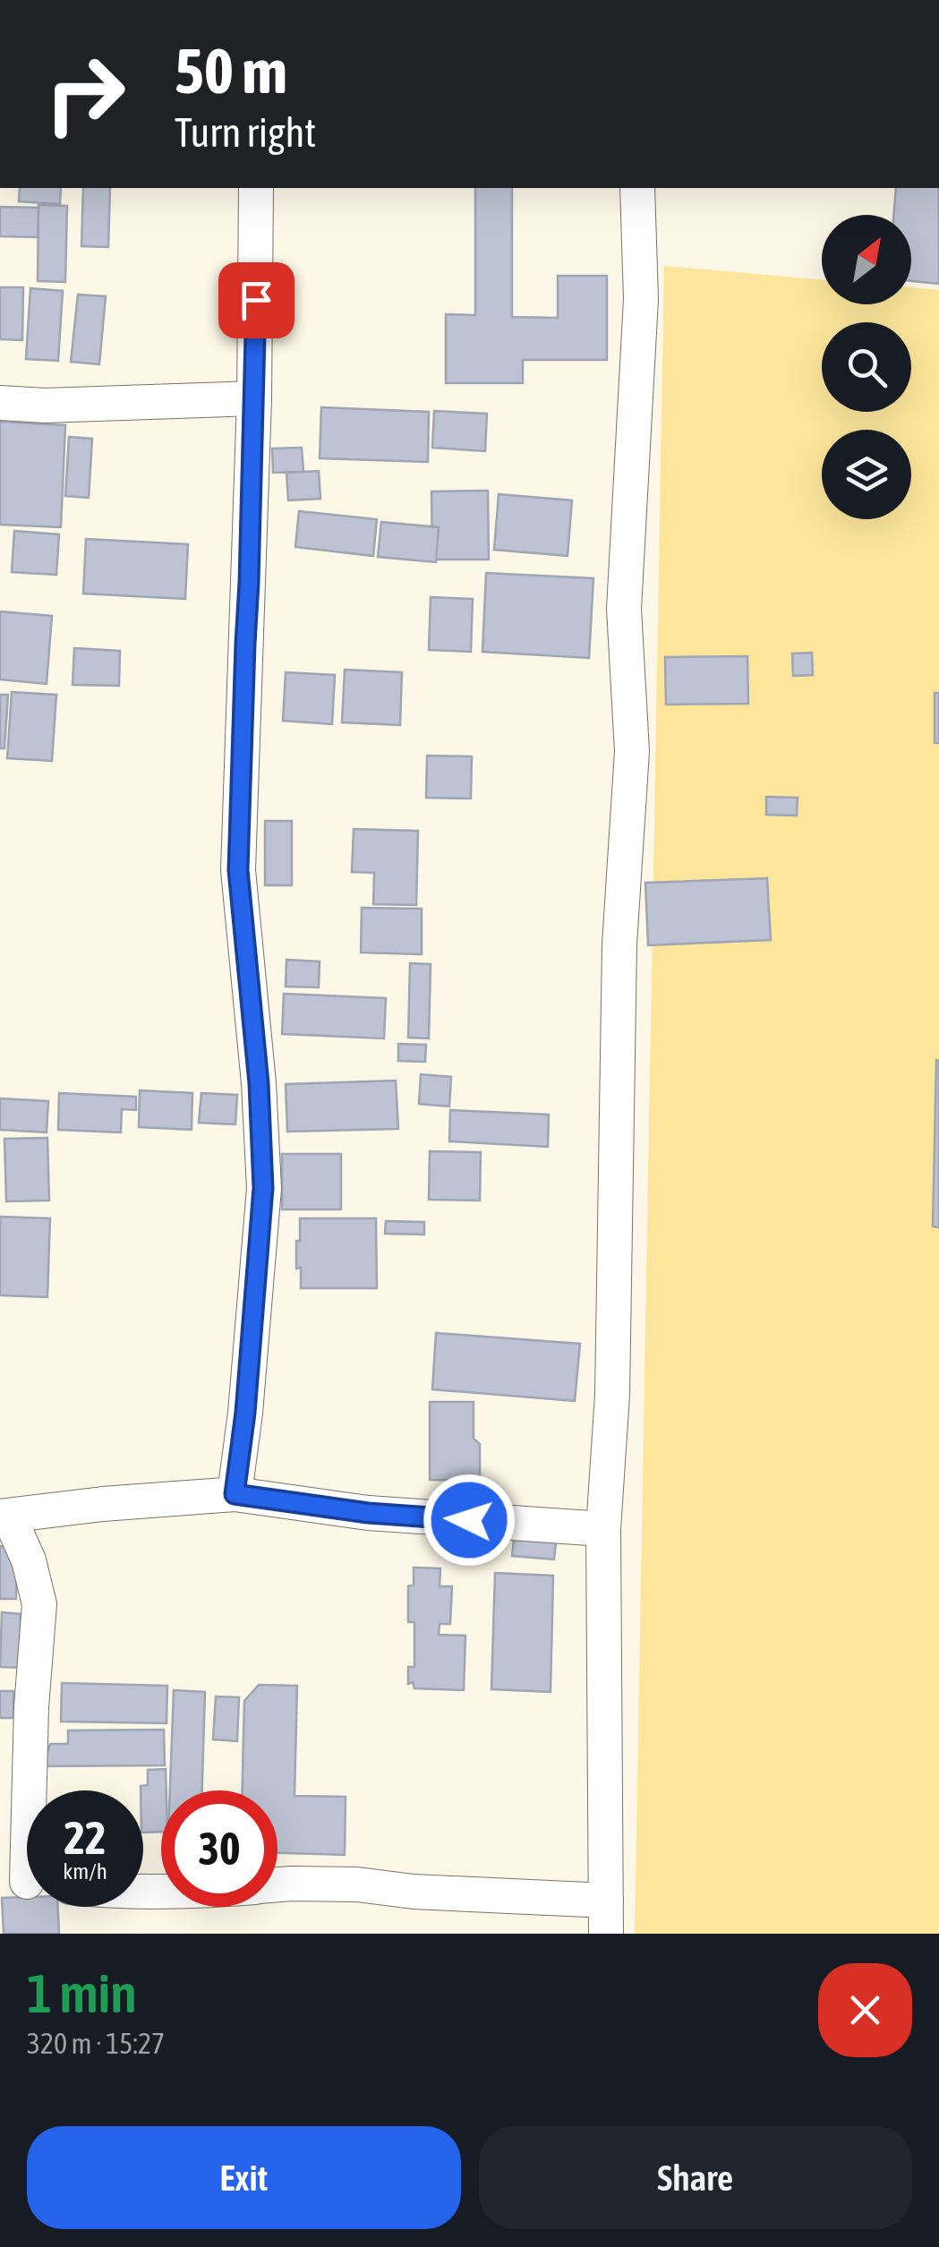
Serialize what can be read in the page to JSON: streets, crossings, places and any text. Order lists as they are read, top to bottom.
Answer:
{
  "north": "top right",
  "page": {
    "turn": ["50 m", "Turn right"],
    "speed": "22 km/h",
    "limit": "30",
    "heading": ["1 min", "320 m · 15:27"],
    "buttons": ["Exit", "Share"]
  }
}
